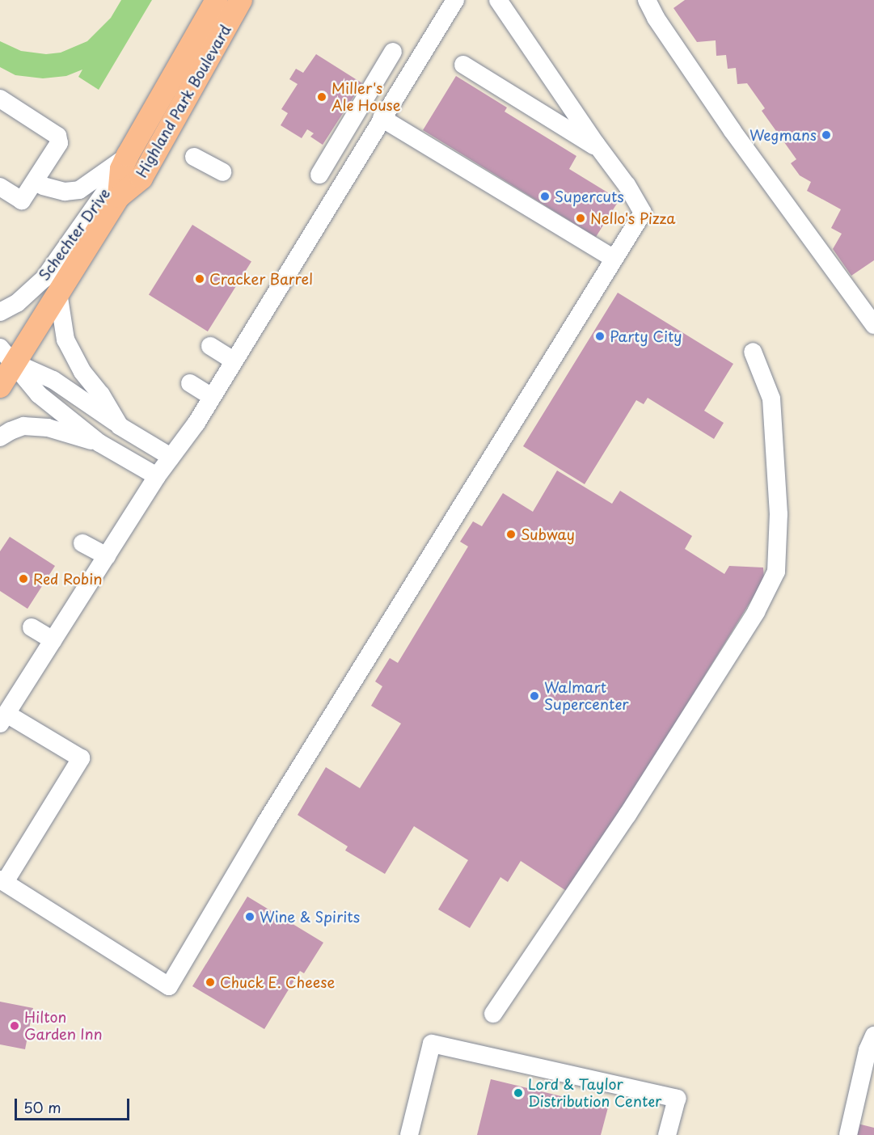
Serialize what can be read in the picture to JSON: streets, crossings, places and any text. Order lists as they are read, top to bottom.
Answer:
{
  "streets": {
    "main road": ["Highland Park Boulevard"],
    "lane": ["Schechter Drive"]
  },
  "crossings": [
    ["Highland Park Boulevard", "Schechter Drive"]
  ],
  "places": [
    "Miller's Ale House",
    "Wegmans",
    "Supercuts",
    "Nello's Pizza",
    "Cracker Barrel",
    "Party City",
    "Subway",
    "Red Robin",
    "Walmart Supercenter",
    "Wine & Spirits",
    "Chuck E. Cheese",
    "Hilton Garden Inn",
    "Lord & Taylor Distribution Center"
  ],
  "scale_bar": "50 m"
}
